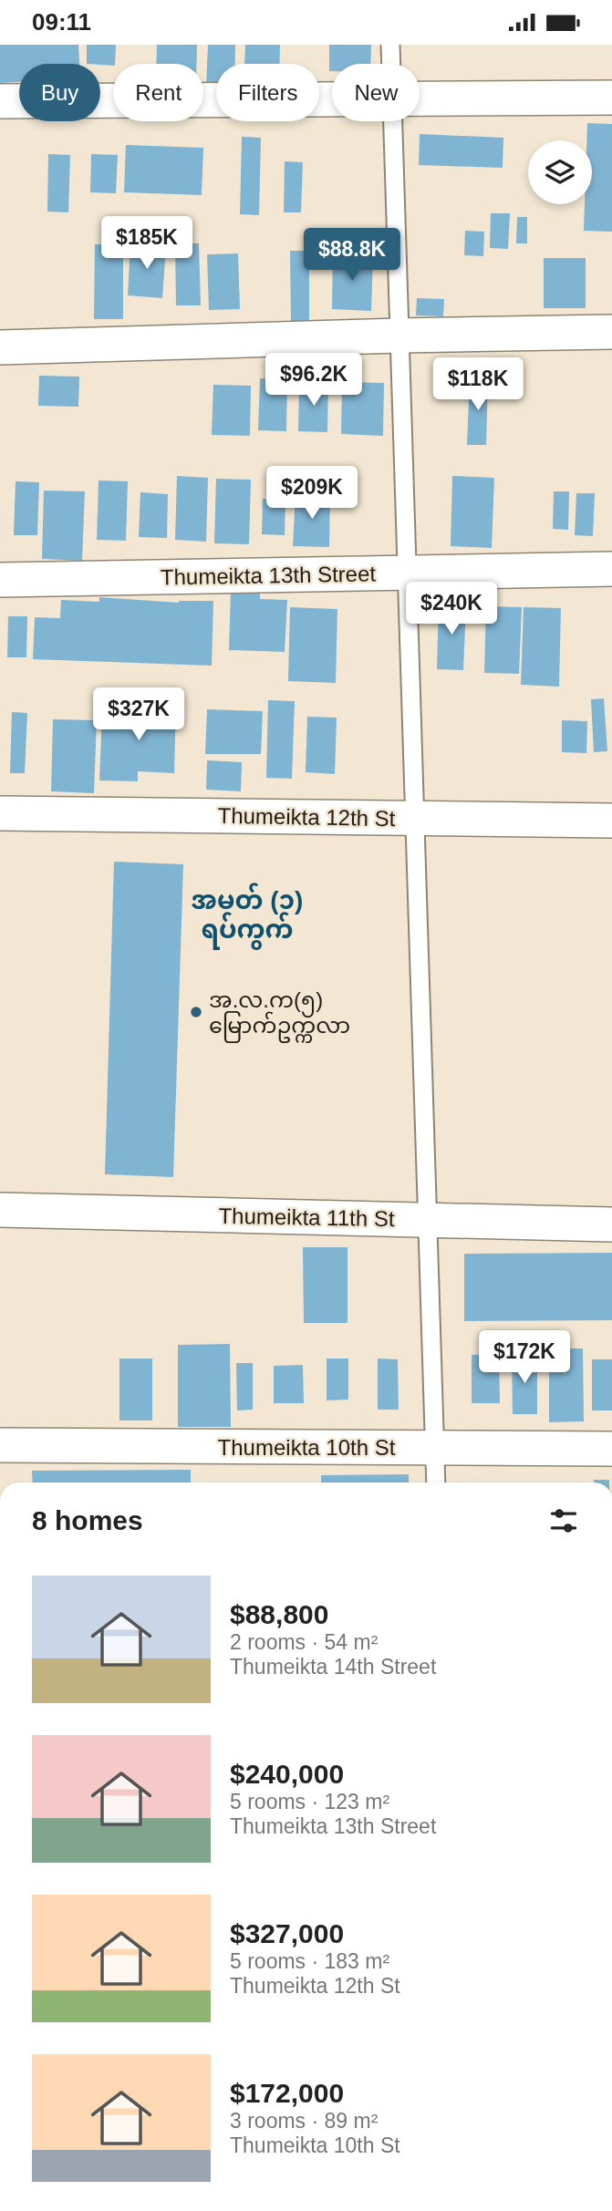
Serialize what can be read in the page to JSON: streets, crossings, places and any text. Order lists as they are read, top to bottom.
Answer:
{
  "streets": {
    "street": [
      "Thumeikta 13th Street",
      "Thumeikta 12th St",
      "Thumeikta 11th St",
      "Thumeikta 10th St"
    ]
  },
  "districts": ["အမှတ် (၁) ရပ်ကွက်"],
  "places": ["အ.လ.က(၅) မြောက်ဥက္ကလာ"],
  "page": {
    "status": "09:11",
    "chip": [
      "Buy",
      "Rent",
      "Filters",
      "New"
    ],
    "price": [
      "$185K",
      "$88.8K",
      "$96.2K",
      "$118K",
      "$209K",
      "$240K",
      "$327K",
      "$172K"
    ],
    "heading": "8 homes",
    "list": [
      {
        "name": "$88,800",
        "note": "2 rooms · 54 m² · Thumeikta 14th Street"
      },
      {
        "name": "$240,000",
        "note": "5 rooms · 123 m² · Thumeikta 13th Street"
      },
      {
        "name": "$327,000",
        "note": "5 rooms · 183 m² · Thumeikta 12th St"
      },
      {
        "name": "$172,000",
        "note": "3 rooms · 89 m² · Thumeikta 10th St"
      }
    ]
  }
}
